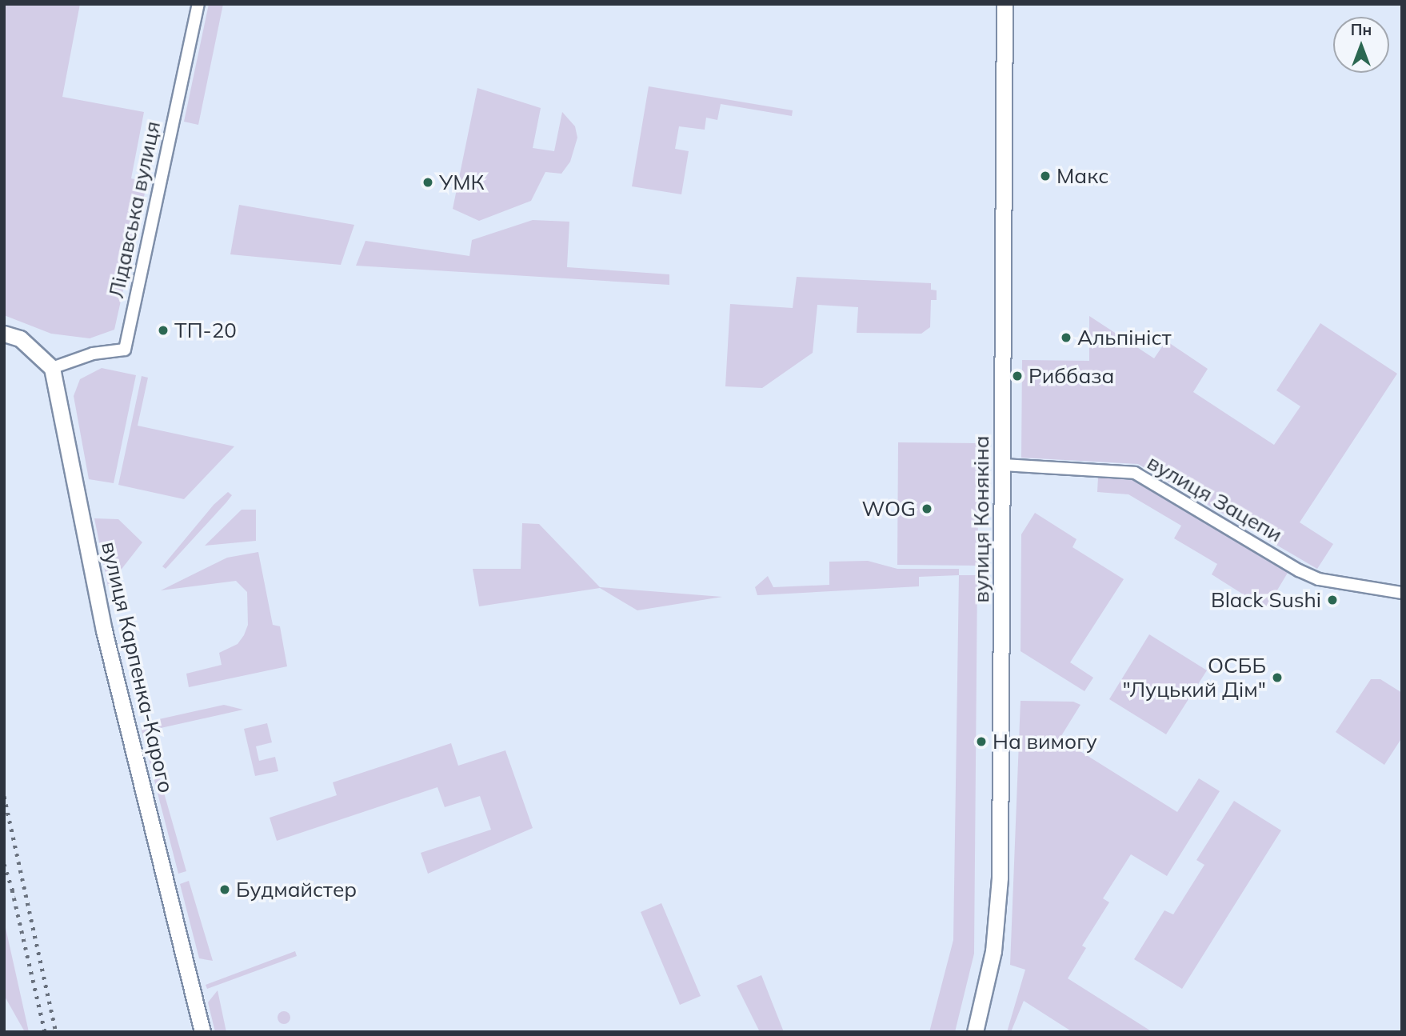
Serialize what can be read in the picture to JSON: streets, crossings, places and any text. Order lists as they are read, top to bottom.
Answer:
{
  "streets": {
    "main road": ["вулиця Конякіна", "вулиця Карпенка-Карого"],
    "street": ["Лідавська вулиця", "вулиця Зацепи"]
  },
  "crossings": [
    ["Лідавська вулиця", "вулиця Карпенка-Карого"],
    ["вулиця Зацепи", "вулиця Конякіна"]
  ],
  "places": [
    "Макс",
    "УМК",
    "ТП-20",
    "Альпініст",
    "Риббаза",
    "WOG",
    "Black Sushi",
    "ОСББ \"Луцький Дім\"",
    "На вимогу",
    "Будмайстер"
  ],
  "north": "top"
}
